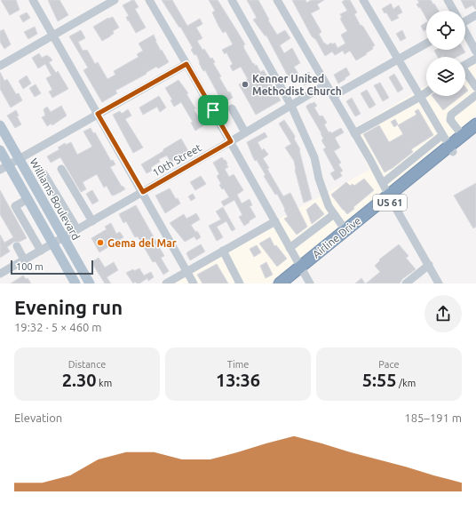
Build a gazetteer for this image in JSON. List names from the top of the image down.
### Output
{
  "streets": {
    "highway": ["US 61", "Airline Drive"],
    "main road": ["Williams Boulevard"],
    "street": ["10th Street"]
  },
  "crossings": [
    ["10th Street", "Williams Boulevard"]
  ],
  "places": ["Kenner United Methodist Church", "Gema del Mar"],
  "scale_bar": "100 m",
  "page": {
    "scale": "100 m",
    "heading": ["Evening run", "19:32 · 5 × 460 m"],
    "stats": [
      ["Distance", "2.30 km"],
      ["Time", "13:36"],
      ["Pace", "5:55 /km"]
    ],
    "chart": ["Elevation", "185–191 m"]
  }
}
